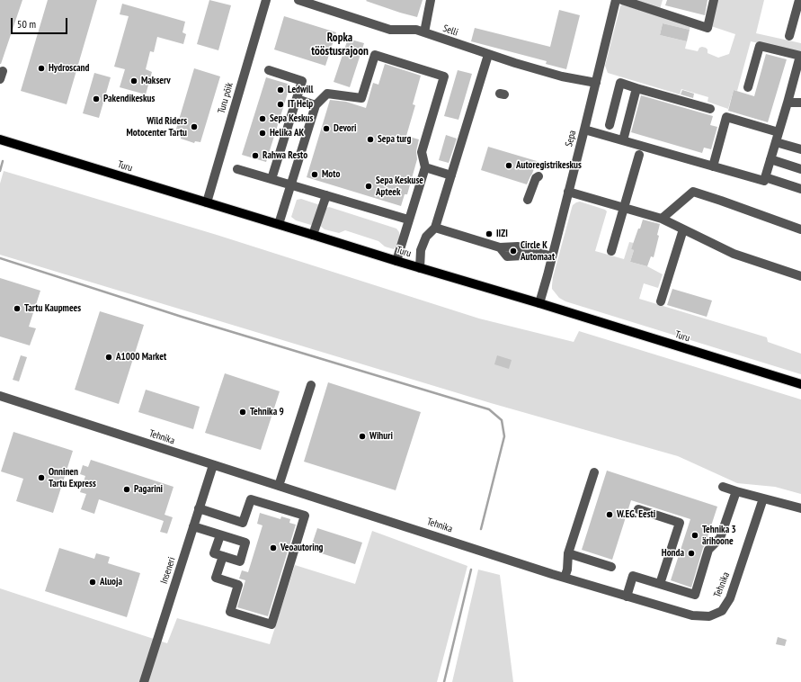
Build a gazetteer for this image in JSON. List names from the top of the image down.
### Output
{
  "streets": {
    "main road": ["Turu"],
    "street": [
      "Selli",
      "Turu põik",
      "Sepa",
      "Tehnika",
      "Inseneri"
    ]
  },
  "crossings": [
    ["Selli", "Sepa"],
    ["Turu põik", "Turu"],
    ["Sepa", "Turu"],
    ["Tehnika", "Inseneri"]
  ],
  "districts": ["Ropka tööstusrajoon"],
  "places": [
    "Hydroscand",
    "Makserv",
    "Ledwill",
    "Pakendikeskus",
    "IT Help",
    "Sepa Keskus",
    "Wild Riders Motocenter Tartu",
    "Devori",
    "Helika AK",
    "Sepa turg",
    "Rahwa Resto",
    "Autoregistrikeskus",
    "Moto",
    "Sepa Keskuse Apteek",
    "IIZI",
    "Circle K Automaat",
    "Tartu Kaupmees",
    "A1000 Market",
    "Tehnika 9",
    "Wihuri",
    "Onninen Tartu Express",
    "Pagarini",
    "W.EG. Eesti",
    "Tehnika 3 ärihoone",
    "Veoautoring",
    "Honda",
    "Aluoja"
  ],
  "scale_bar": "50 m"
}
